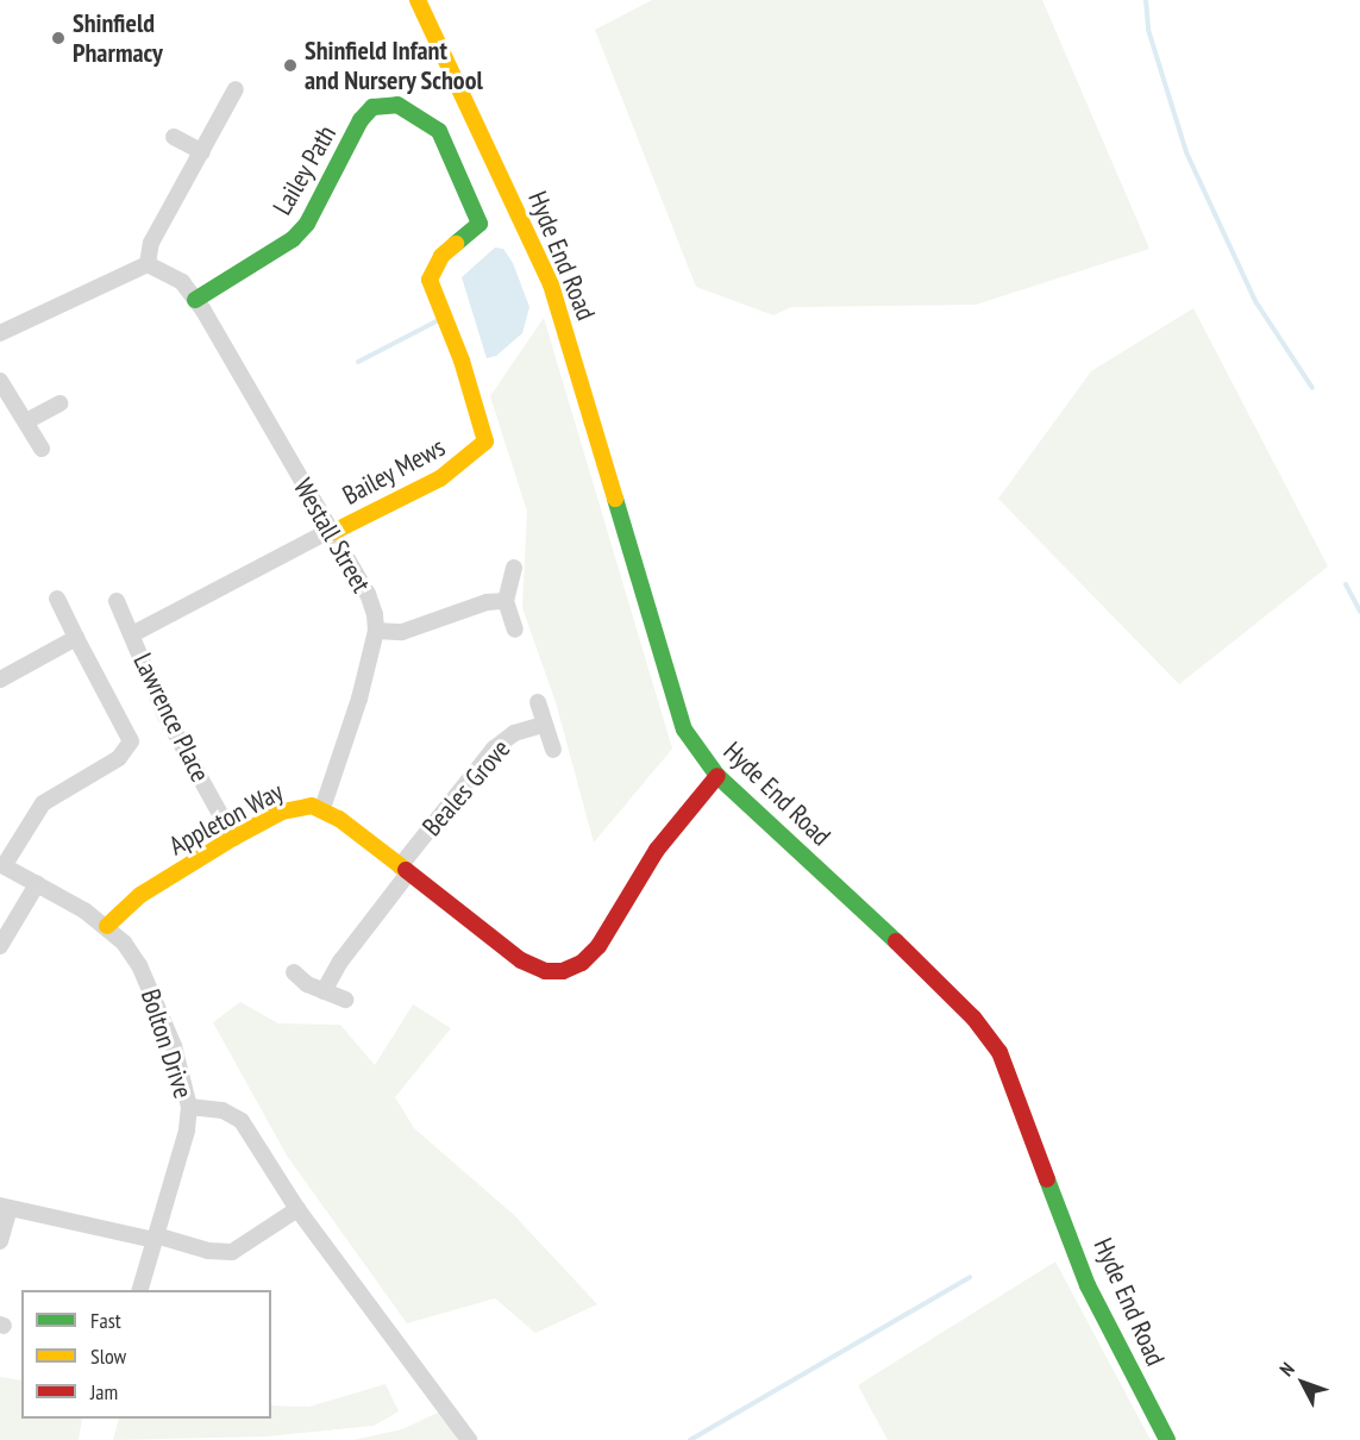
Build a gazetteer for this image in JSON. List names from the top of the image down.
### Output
{
  "streets": {
    "street": [
      "Lailey Path",
      "Hyde End Road",
      "Bailey Mews",
      "Westall Street",
      "Lawrence Place",
      "Beales Grove",
      "Appleton Way",
      "Bolton Drive"
    ]
  },
  "crossings": [
    ["Lailey Path", "Bailey Mews"],
    ["Lailey Path", "Westall Street"],
    ["Hyde End Road", "Appleton Way"],
    ["Bailey Mews", "Westall Street"],
    ["Bailey Mews", "Lawrence Place"],
    ["Westall Street", "Lawrence Place"],
    ["Westall Street", "Appleton Way"],
    ["Lawrence Place", "Appleton Way"],
    ["Beales Grove", "Appleton Way"],
    ["Appleton Way", "Bolton Drive"]
  ],
  "places": ["Shinfield Pharmacy", "Shinfield Infant and Nursery School"],
  "legend": ["Fast", "Slow", "Jam"],
  "north": "top left"
}
